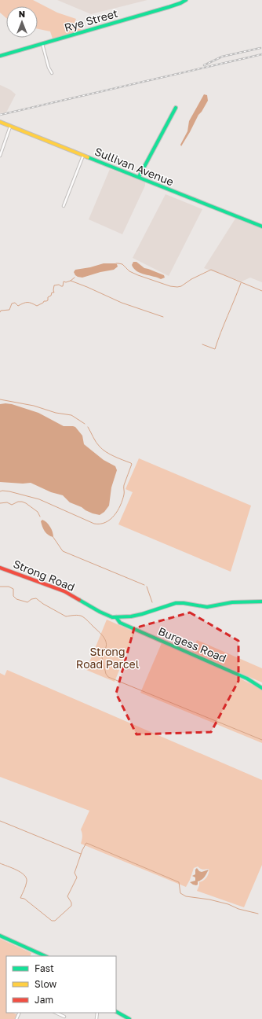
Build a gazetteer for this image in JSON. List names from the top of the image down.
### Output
{
  "streets": {
    "street": [
      "Rye Street",
      "Sullivan Avenue",
      "Strong Road",
      "Burgess Road"
    ]
  },
  "crossings": [
    ["Strong Road", "Burgess Road"]
  ],
  "parks": ["Strong Road Parcel"],
  "legend": ["Fast", "Slow", "Jam"],
  "north": "top"
}
